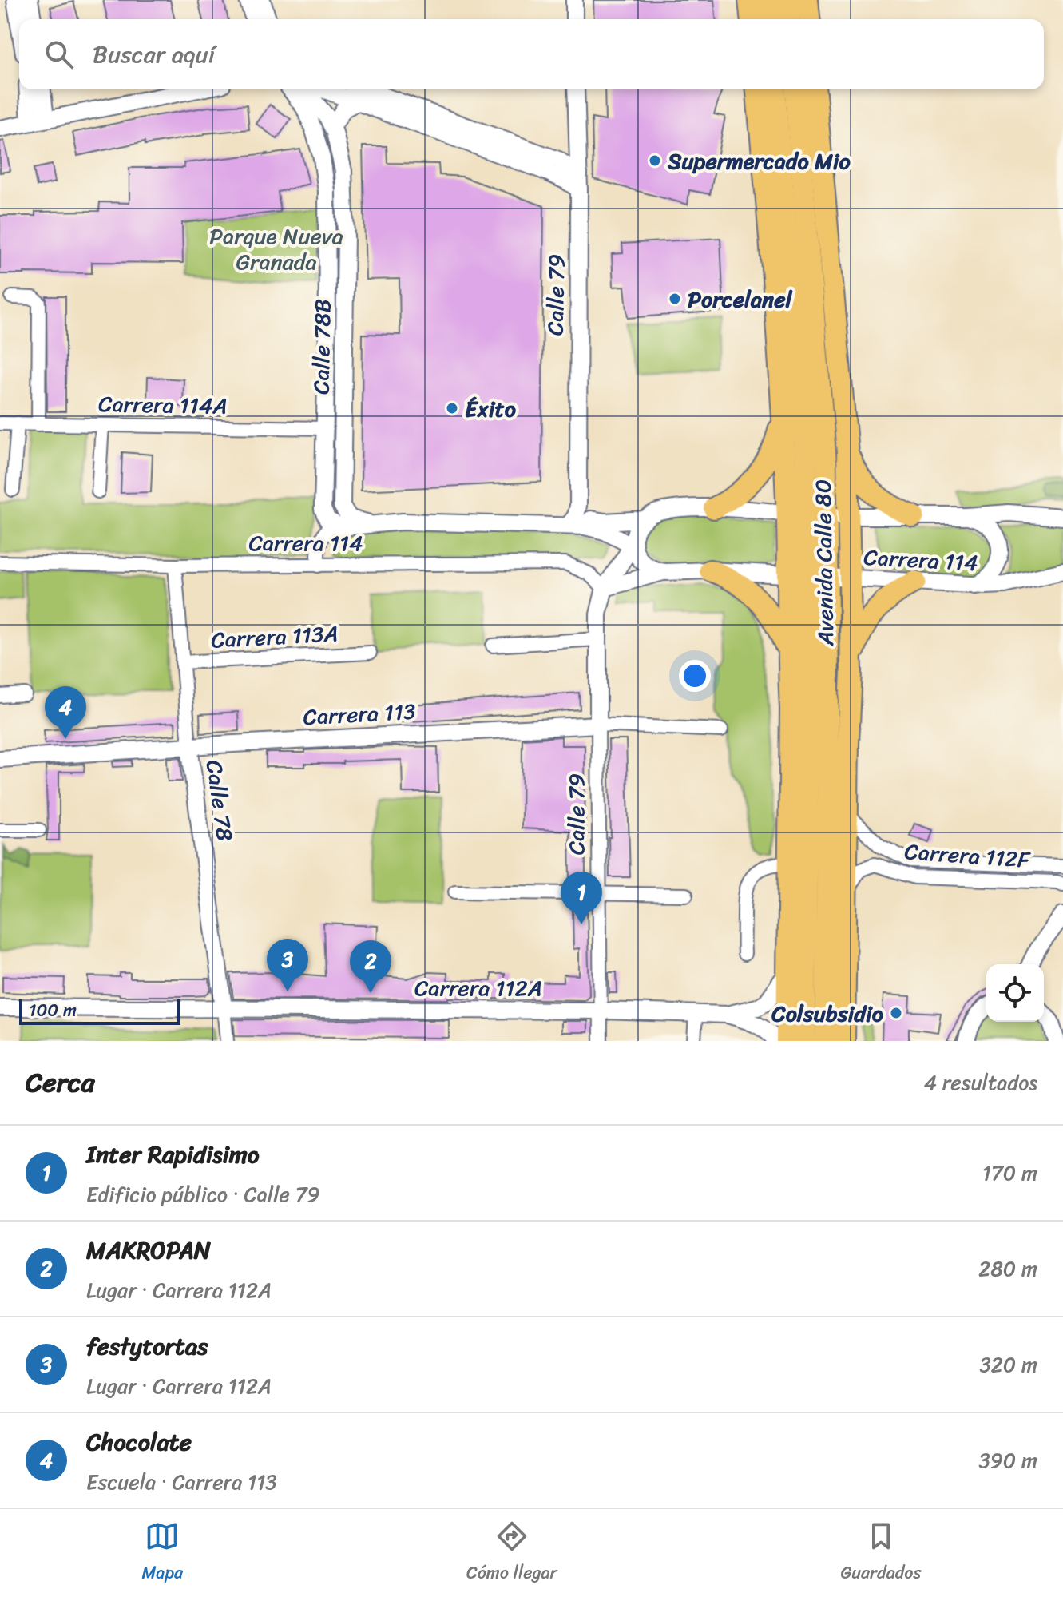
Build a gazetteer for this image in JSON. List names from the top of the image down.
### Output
{
  "streets": {
    "highway": ["Avenida Calle 80"],
    "street": [
      "Calle 79",
      "Calle 78B",
      "Carrera 114A",
      "Carrera 114",
      "Carrera 113A",
      "Carrera 113",
      "Calle 78",
      "Carrera 112F",
      "Carrera 112A"
    ]
  },
  "crossings": [
    ["Calle 79", "Carrera 114"],
    ["Calle 79", "Carrera 113"],
    ["Calle 79", "Carrera 112A"],
    ["Calle 78B", "Carrera 114A"],
    ["Calle 78B", "Carrera 114"],
    ["Carrera 114", "Avenida Calle 80"],
    ["Carrera 114", "Calle 78"],
    ["Avenida Calle 80", "Carrera 112F"],
    ["Avenida Calle 80", "Carrera 112A"],
    ["Carrera 113A", "Calle 78"],
    ["Carrera 113", "Calle 78"],
    ["Calle 78", "Carrera 112A"]
  ],
  "parks": ["Parque Nueva Granada"],
  "places": [
    "Supermercado Mio",
    "Porcelanel",
    "Éxito",
    "Colsubsidio"
  ],
  "scale_bar": "100 m",
  "page": {
    "search": "Buscar aquí",
    "pins": [
      "4",
      "1",
      "3",
      "2"
    ],
    "scale": "100 m",
    "heading": ["Cerca", "4 resultados"],
    "list": [
      {
        "mark": "1",
        "name": "Inter Rapidisimo",
        "note": "Edificio público · Calle 79",
        "value": "170 m"
      },
      {
        "mark": "2",
        "name": "MAKROPAN",
        "note": "Lugar · Carrera 112A",
        "value": "280 m"
      },
      {
        "mark": "3",
        "name": "festytortas",
        "note": "Lugar · Carrera 112A",
        "value": "320 m"
      },
      {
        "mark": "4",
        "name": "Chocolate",
        "note": "Escuela · Carrera 113",
        "value": "390 m"
      }
    ],
    "nav": ["Mapa", "Cómo llegar", "Guardados"]
  }
}
